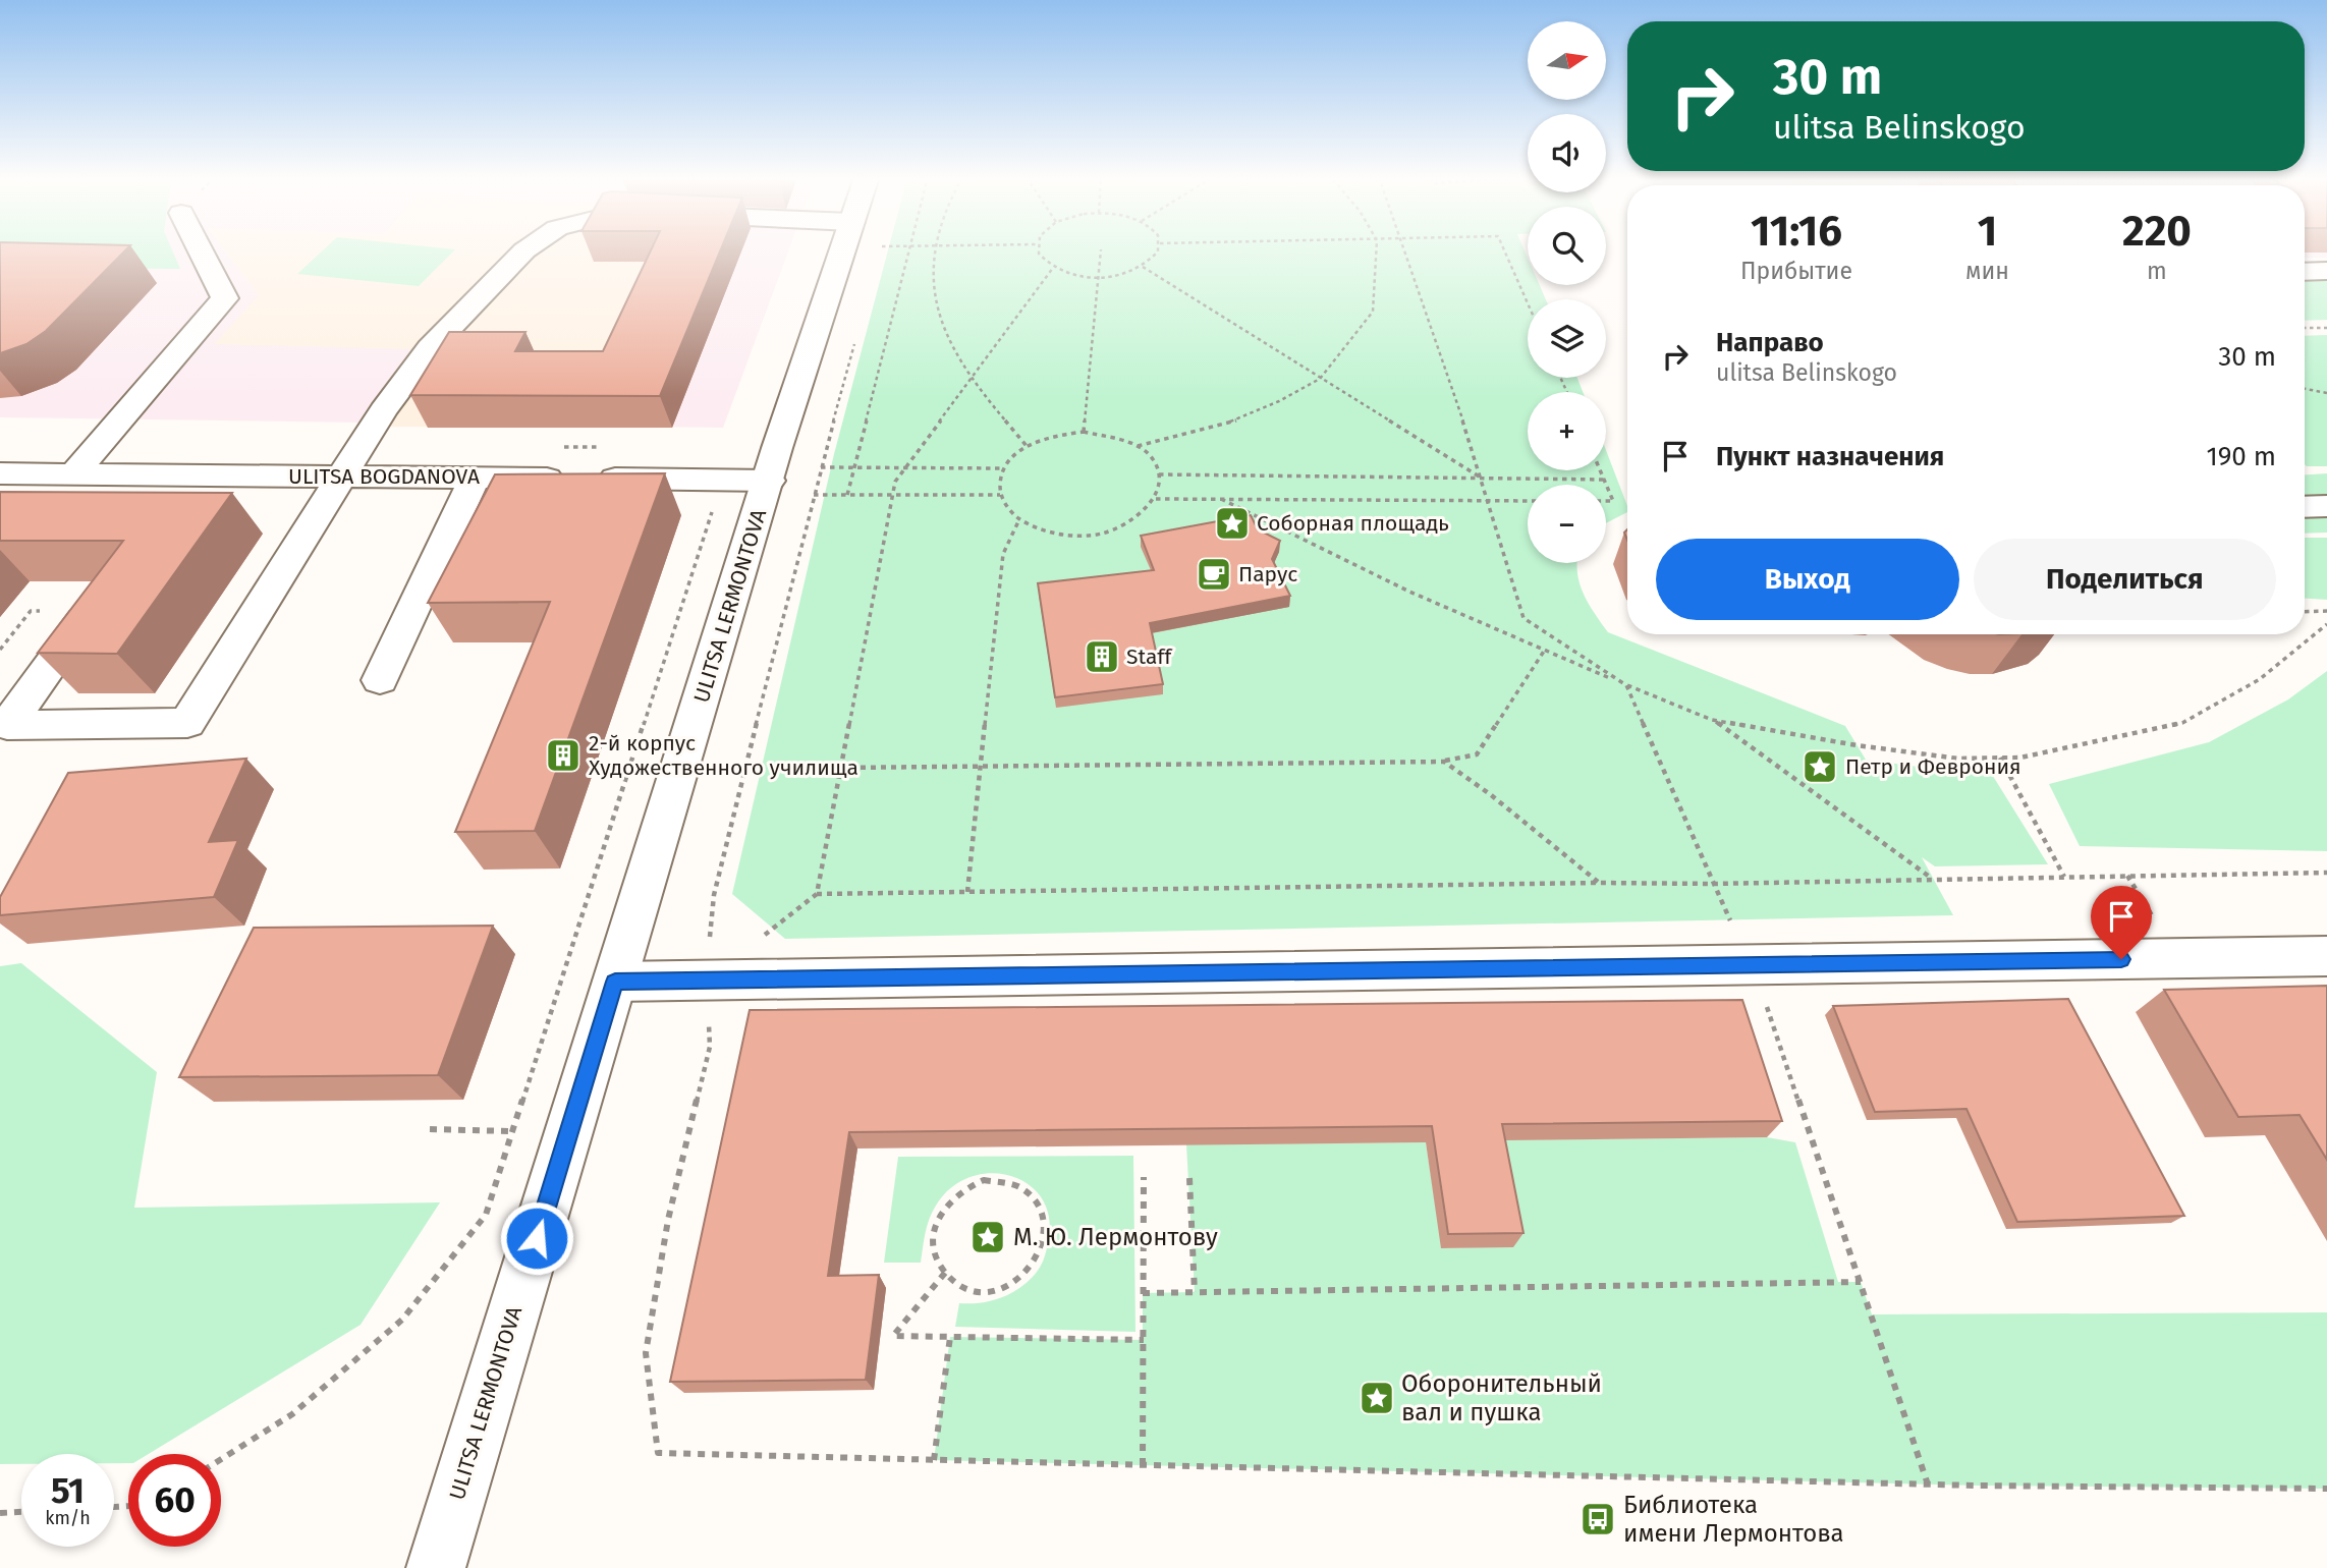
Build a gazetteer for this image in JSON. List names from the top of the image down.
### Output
{
  "streets": {
    "street": ["ULITSA BOGDANOVA", "ULITSA LERMONTOVA"]
  },
  "crossings": [
    ["ULITSA BOGDANOVA", "ULITSA LERMONTOVA"]
  ],
  "places": {
    "place": [
      "Соборная площадь",
      "Петр и Феврония",
      "М. Ю. Лермонтову",
      "Оборонительный вал и пушка"
    ],
    "cafe": ["Парус"],
    "building": ["Staff", "2-й корпус Художественного училища"],
    "bus stop": ["Библиотека имени Лермонтова"]
  },
  "north": "right",
  "page": {
    "map_buttons": ["+", "−"],
    "turn": ["30 m", "ulitsa Belinskogo"],
    "eta": [
      "11:16",
      "Прибытие",
      "1",
      "мин",
      "220",
      "m"
    ],
    "list": [
      {
        "name": "Направо",
        "note": "ulitsa Belinskogo",
        "value": "30 m"
      },
      {
        "name": "Пункт назначения",
        "value": "190 m"
      }
    ],
    "buttons": ["Выход", "Поделиться"],
    "speed": "51 km/h",
    "limit": "60"
  }
}
